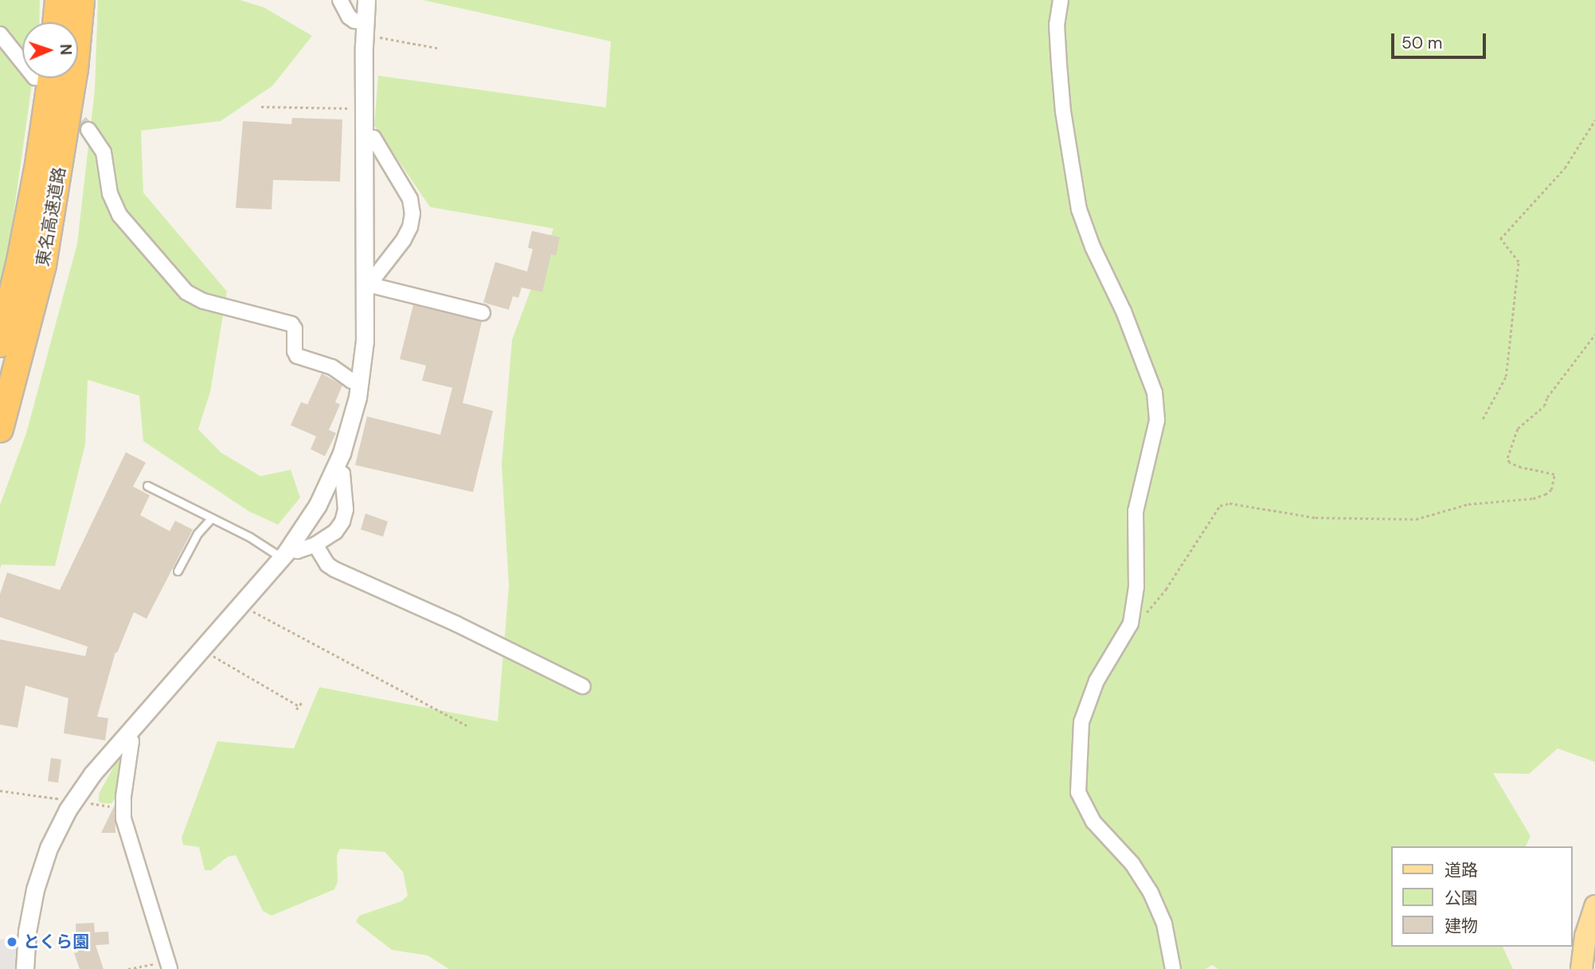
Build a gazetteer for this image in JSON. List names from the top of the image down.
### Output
{
  "streets": {
    "highway": ["東名高速道路"]
  },
  "places": ["とくら園"],
  "legend": ["道路", "公園", "建物"],
  "scale_bar": "50 m",
  "north": "right"
}
